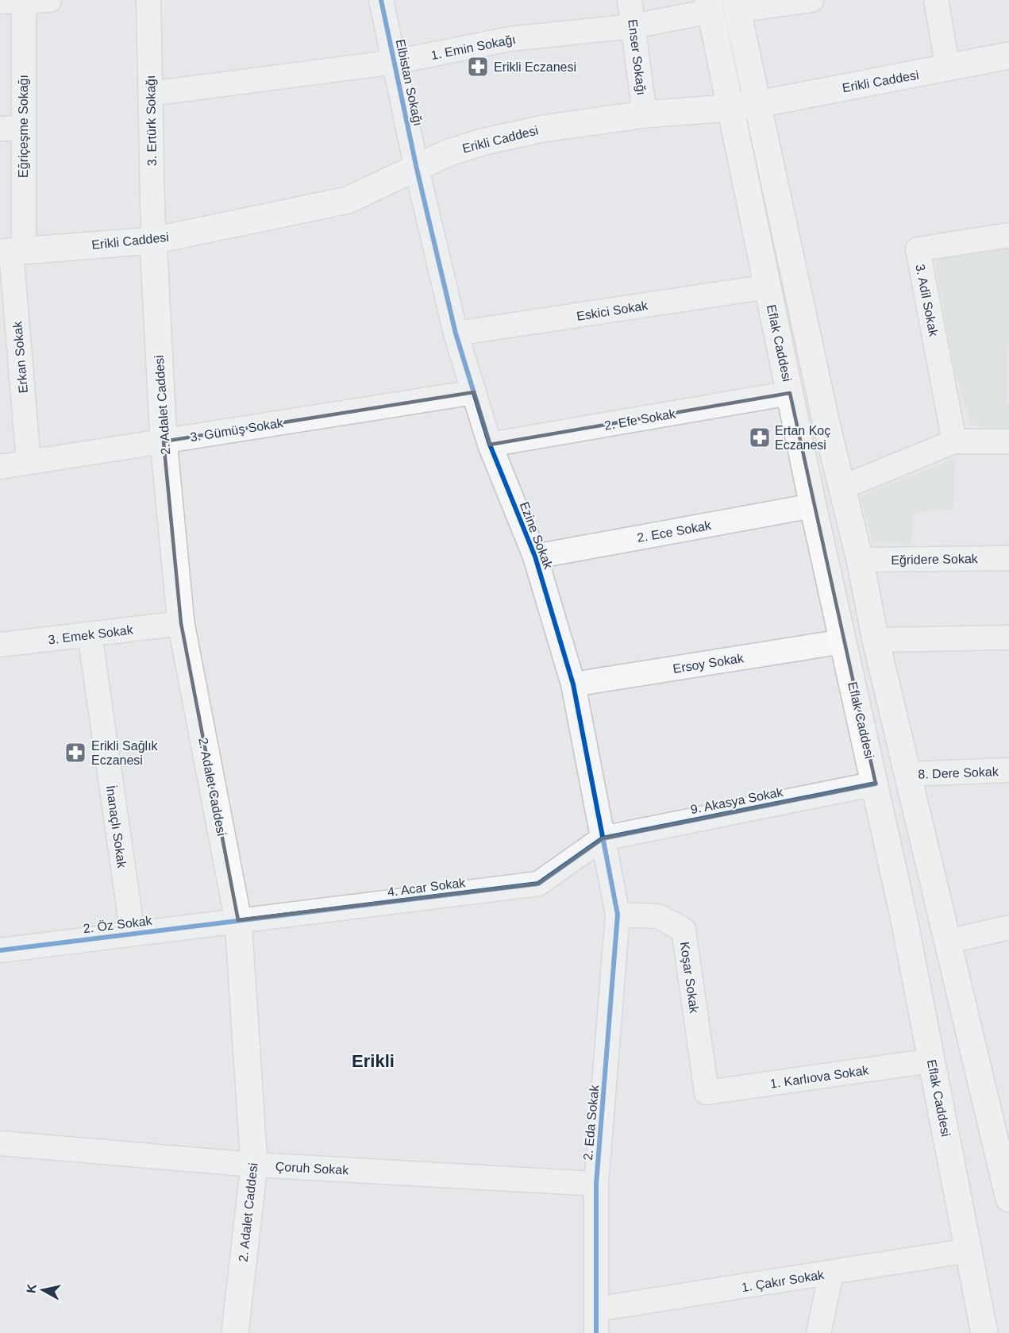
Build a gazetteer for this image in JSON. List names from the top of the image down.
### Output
{
  "streets": {
    "main road": ["Erikli Caddesi", "Eflak Caddesi", "2. Adalet Caddesi"],
    "street": [
      "1. Emin Sokağı",
      "Enser Sokağı",
      "Elbistan Sokağı",
      "3. Ertürk Sokağı",
      "Eğriçeşme Sokağı",
      "3. Adil Sokak",
      "Eskici Sokak",
      "Erkan Sokak",
      "2. Efe Sokak",
      "3. Gümüş Sokak",
      "2. Ece Sokak",
      "Ezine Sokak",
      "Eğridere Sokak",
      "3. Emek Sokak",
      "Ersoy Sokak",
      "8. Dere Sokak",
      "9. Akasya Sokak",
      "İnanaçlı Sokak",
      "4. Acar Sokak",
      "2. Öz Sokak",
      "Koşar Sokak",
      "1. Karlıova Sokak",
      "2. Eda Sokak",
      "Çoruh Sokak",
      "1. Çakır Sokak"
    ]
  },
  "crossings": [
    ["1. Emin Sokağı", "Enser Sokağı"],
    ["1. Emin Sokağı", "Elbistan Sokağı"],
    ["1. Emin Sokağı", "3. Ertürk Sokağı"],
    ["1. Emin Sokağı", "Eflak Caddesi"],
    ["Enser Sokağı", "Erikli Caddesi"],
    ["Erikli Caddesi", "Elbistan Sokağı"],
    ["Erikli Caddesi", "3. Ertürk Sokağı"],
    ["Erikli Caddesi", "Eğriçeşme Sokağı"],
    ["Erikli Caddesi", "Eflak Caddesi"],
    ["Erikli Caddesi", "Erkan Sokak"],
    ["Erikli Caddesi", "2. Adalet Caddesi"],
    ["Erikli Caddesi", "Ezine Sokak"],
    ["Elbistan Sokağı", "Ezine Sokak"],
    ["3. Ertürk Sokağı", "2. Adalet Caddesi"],
    ["Eğriçeşme Sokağı", "Erkan Sokak"],
    ["Eskici Sokak", "Eflak Caddesi"],
    ["Eskici Sokak", "Ezine Sokak"],
    ["Eflak Caddesi", "2. Efe Sokak"],
    ["Eflak Caddesi", "2. Ece Sokak"],
    ["Eflak Caddesi", "Ersoy Sokak"],
    ["Eflak Caddesi", "9. Akasya Sokak"],
    ["Eflak Caddesi", "1. Karlıova Sokak"],
    ["Eflak Caddesi", "1. Çakır Sokak"],
    ["Erkan Sokak", "3. Gümüş Sokak"],
    ["2. Adalet Caddesi", "3. Gümüş Sokak"],
    ["2. Adalet Caddesi", "3. Emek Sokak"],
    ["2. Adalet Caddesi", "4. Acar Sokak"],
    ["2. Adalet Caddesi", "2. Öz Sokak"],
    ["2. Adalet Caddesi", "Çoruh Sokak"],
    ["2. Efe Sokak", "Ezine Sokak"],
    ["3. Gümüş Sokak", "Ezine Sokak"],
    ["2. Ece Sokak", "Ezine Sokak"],
    ["Ezine Sokak", "Ersoy Sokak"],
    ["Ezine Sokak", "9. Akasya Sokak"],
    ["Ezine Sokak", "4. Acar Sokak"],
    ["Ezine Sokak", "Koşar Sokak"],
    ["Ezine Sokak", "2. Eda Sokak"],
    ["3. Emek Sokak", "İnanaçlı Sokak"],
    ["9. Akasya Sokak", "4. Acar Sokak"],
    ["İnanaçlı Sokak", "2. Öz Sokak"],
    ["4. Acar Sokak", "2. Öz Sokak"],
    ["Koşar Sokak", "1. Karlıova Sokak"],
    ["Koşar Sokak", "2. Eda Sokak"],
    ["2. Eda Sokak", "Çoruh Sokak"],
    ["2. Eda Sokak", "1. Çakır Sokak"]
  ],
  "districts": ["Erikli"],
  "places": {
    "pharmacy": ["Erikli Eczanesi", "Ertan Koç Eczanesi", "Erikli Sağlık Eczanesi"]
  },
  "north": "left"
}
